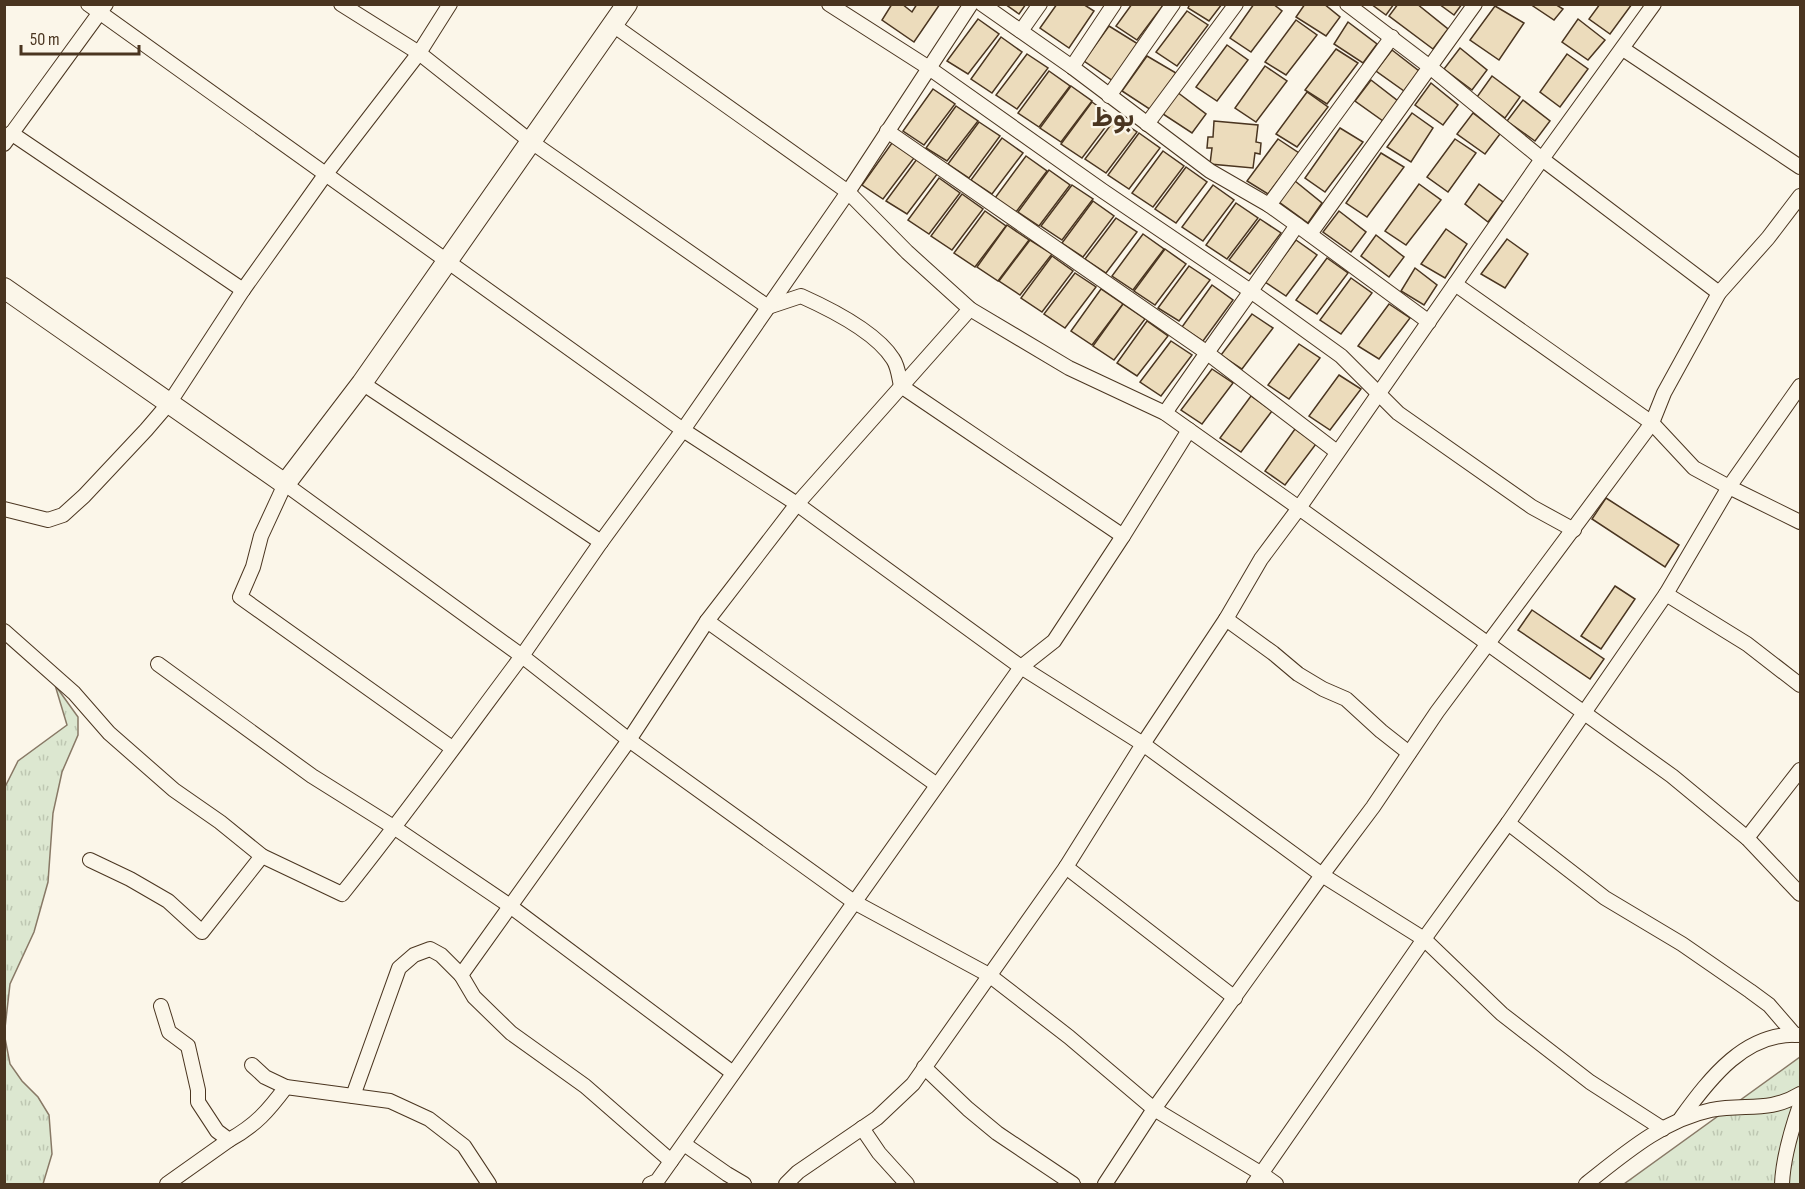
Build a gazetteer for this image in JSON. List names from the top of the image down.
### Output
{
  "districts": ["بوط"],
  "scale_bar": "50 m"
}
